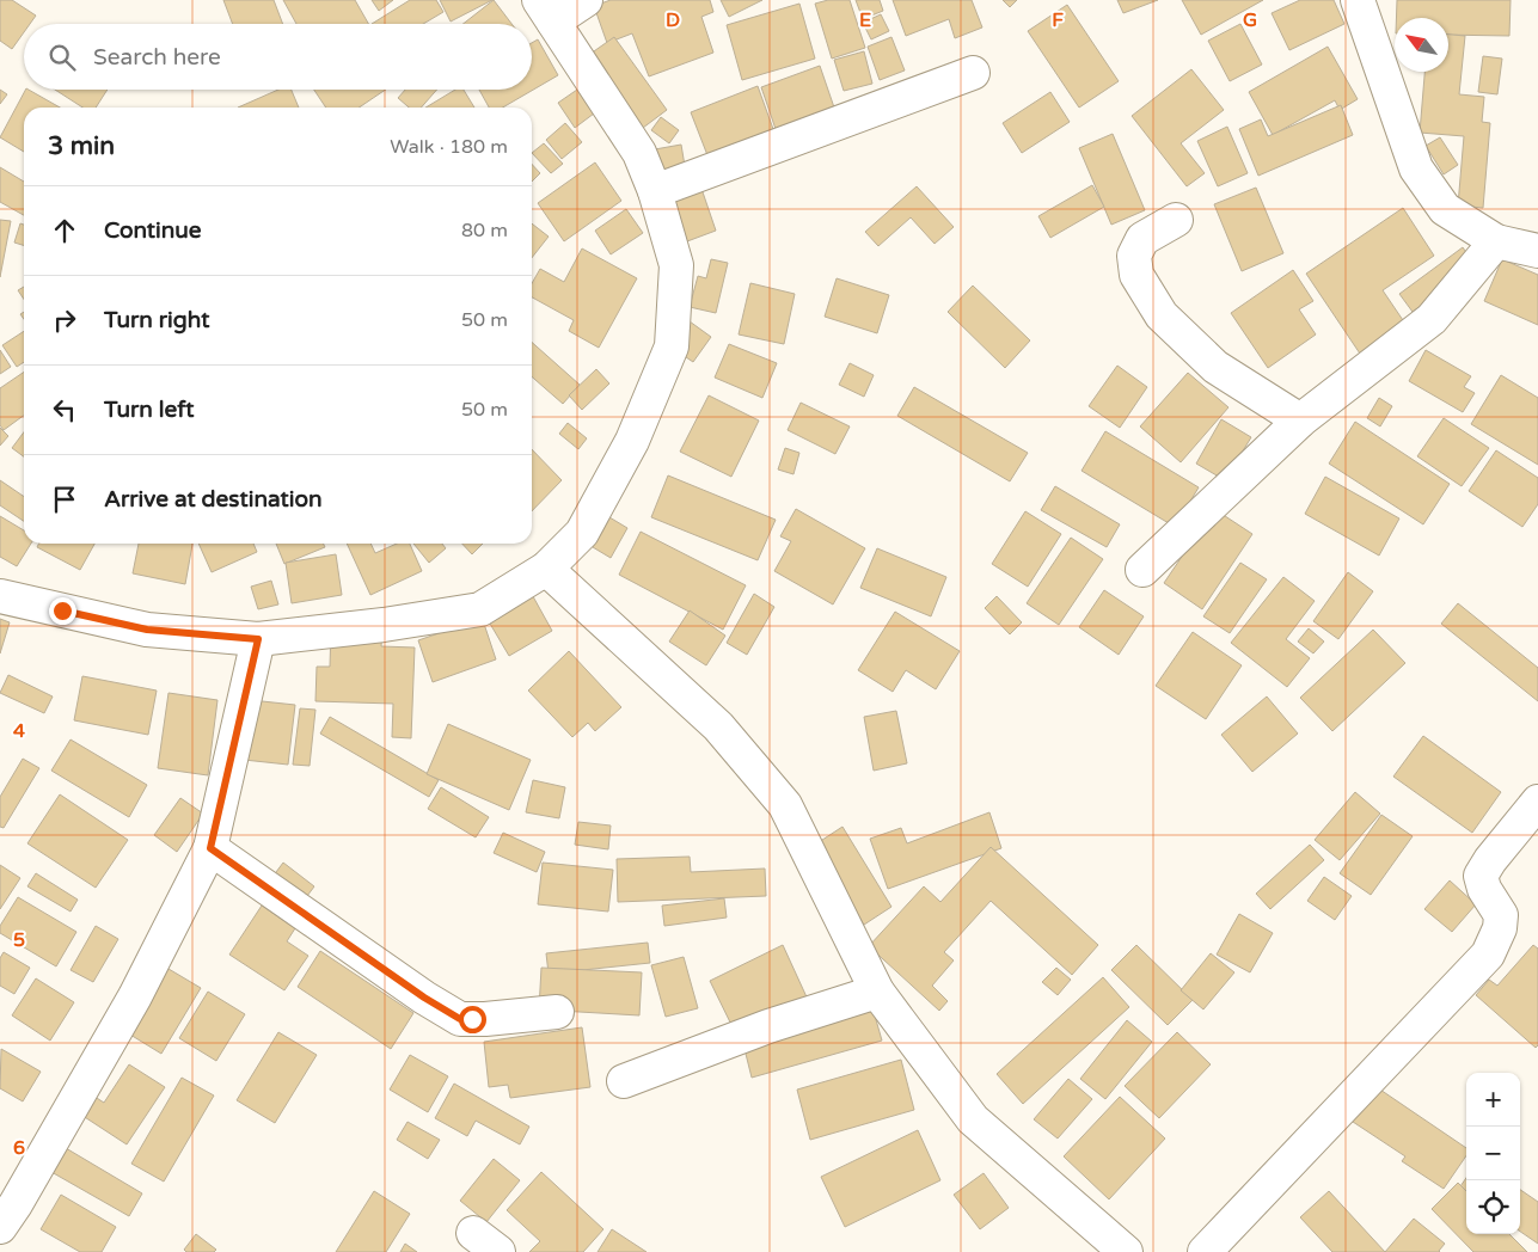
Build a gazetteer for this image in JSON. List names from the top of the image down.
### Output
{
  "north": "top left",
  "page": {
    "search": "Search here",
    "heading": ["3 min", "Walk · 180 m"],
    "list": [
      ["Continue", "80 m"],
      ["Turn right", "50 m"],
      ["Turn left", "50 m"],
      "Arrive at destination"
    ],
    "map_buttons": ["+", "−"]
  },
  "grid": {
    "columns": [
      "D",
      "E",
      "F",
      "G"
    ],
    "rows": ["4", "5", "6"]
  }
}
